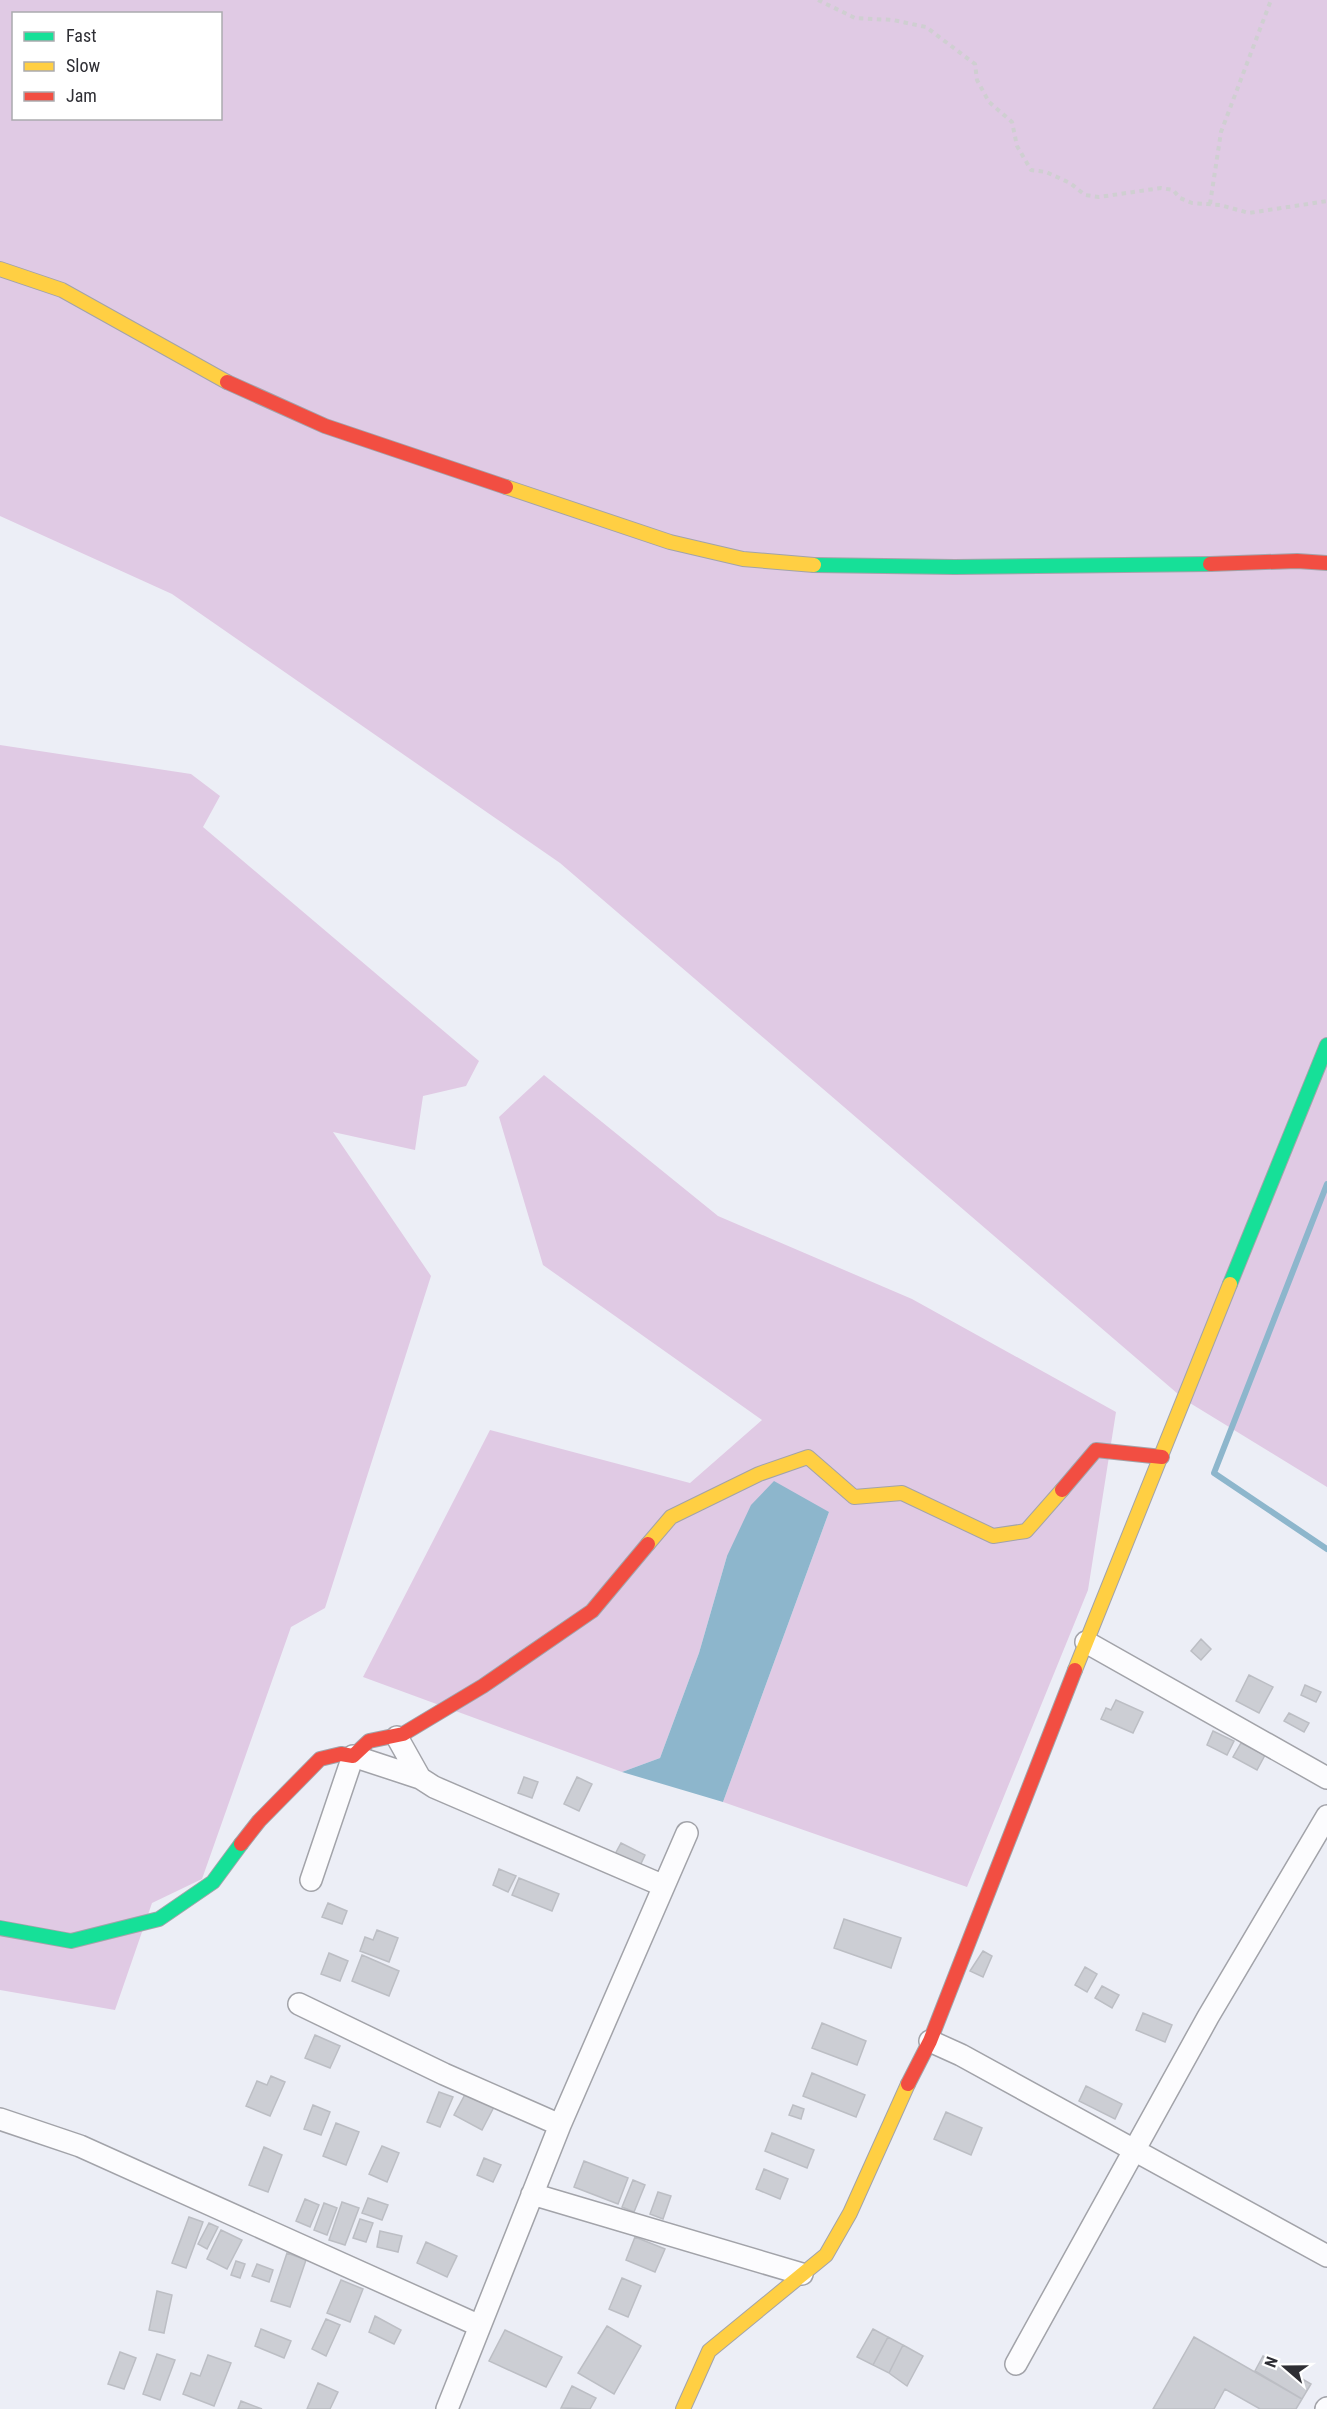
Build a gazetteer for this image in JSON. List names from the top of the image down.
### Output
{
  "legend": ["Fast", "Slow", "Jam"],
  "north": "left"
}
